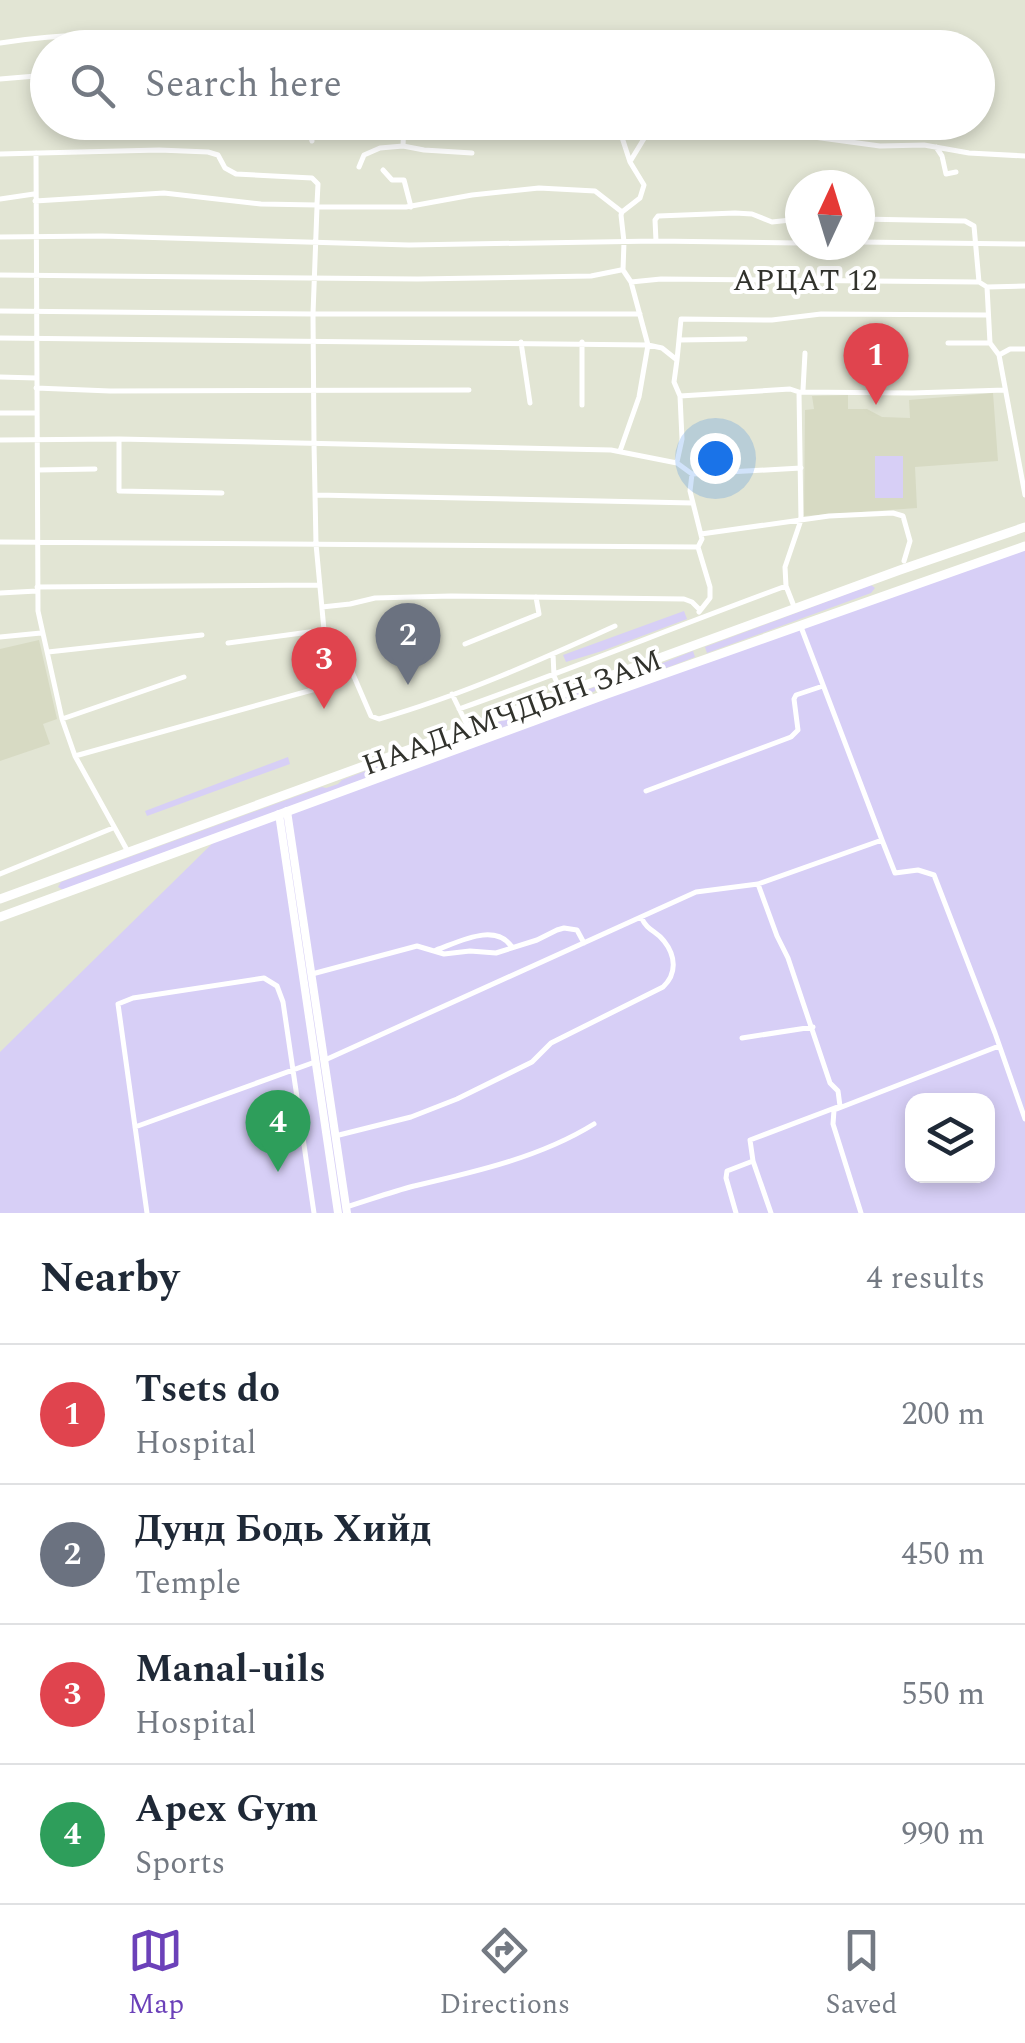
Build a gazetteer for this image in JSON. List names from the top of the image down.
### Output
{
  "streets": {
    "highway": ["НААДАМЧДЫН ЗАМ"],
    "street": ["АРЦАТ 12"]
  },
  "north": "top",
  "page": {
    "search": "Search here",
    "pins": [
      "1",
      "2",
      "3",
      "4"
    ],
    "heading": ["Nearby", "4 results"],
    "list": [
      {
        "mark": "1",
        "name": "Tsets do",
        "note": "Hospital",
        "value": "200 m"
      },
      {
        "mark": "2",
        "name": "Дунд Бодь Хийд",
        "note": "Temple",
        "value": "450 m"
      },
      {
        "mark": "3",
        "name": "Manal-uils",
        "note": "Hospital",
        "value": "550 m"
      },
      {
        "mark": "4",
        "name": "Apex Gym",
        "note": "Sports",
        "value": "990 m"
      }
    ],
    "nav": ["Map", "Directions", "Saved"]
  }
}
